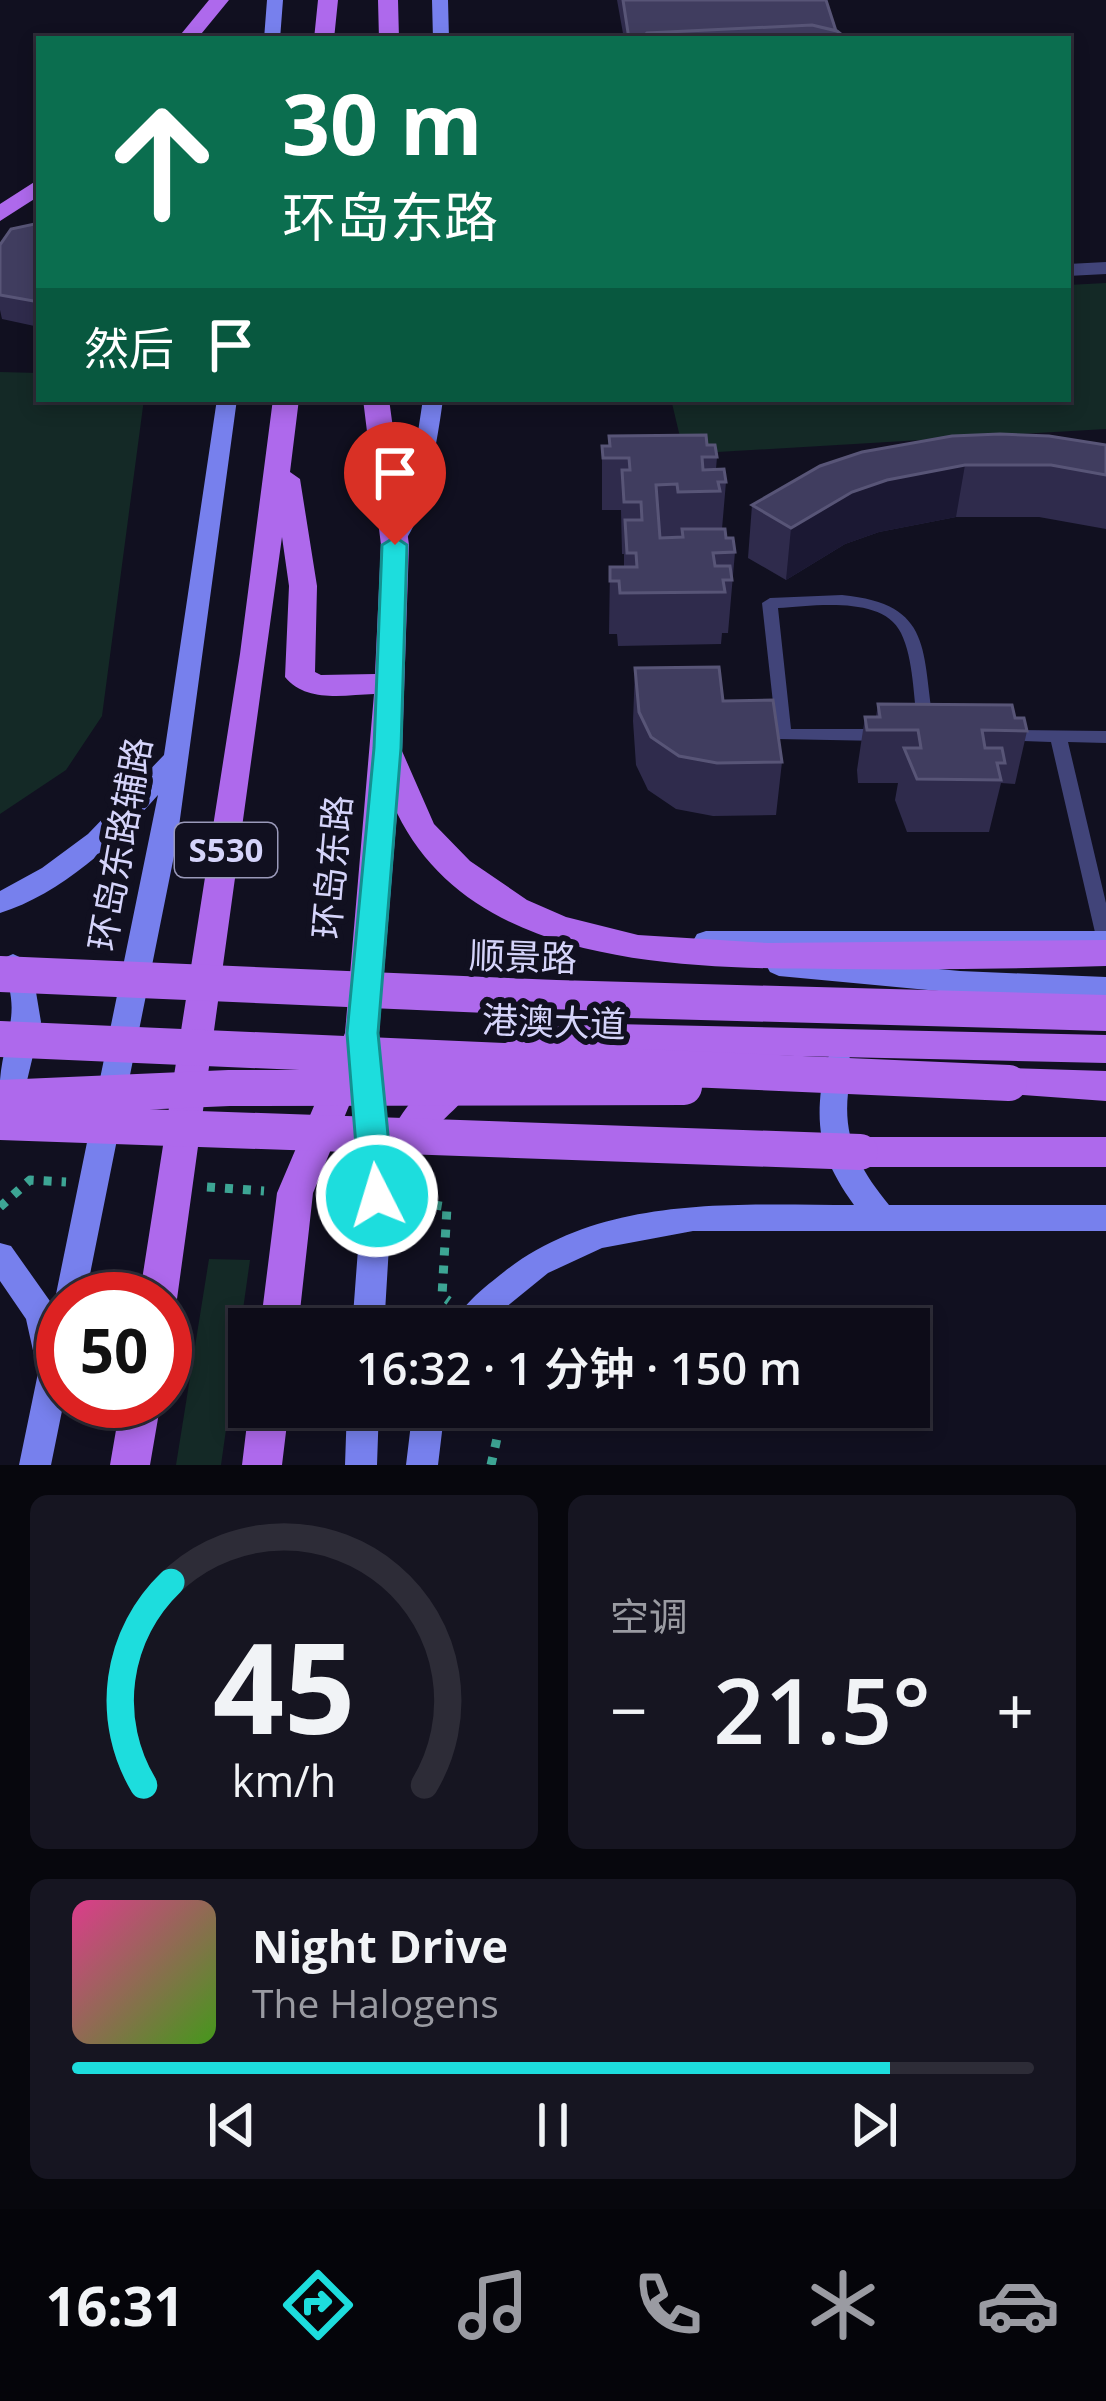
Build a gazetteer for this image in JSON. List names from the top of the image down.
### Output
{
  "streets": {
    "main road": [
      "环岛东路辅路",
      "S530",
      "环岛东路",
      "顺景路",
      "港澳大道"
    ]
  },
  "page": {
    "turn": ["30 m", "环岛东路"],
    "then": "然后",
    "limit": "50",
    "trip": "16:32 · 1 分钟 · 150 m",
    "tile": "空调",
    "heat": ["−", "21.5°", "+"],
    "song": ["Night Drive", "The Halogens"],
    "tabs": "16:31",
    "gauge": ["45", "km/h"]
  }
}
